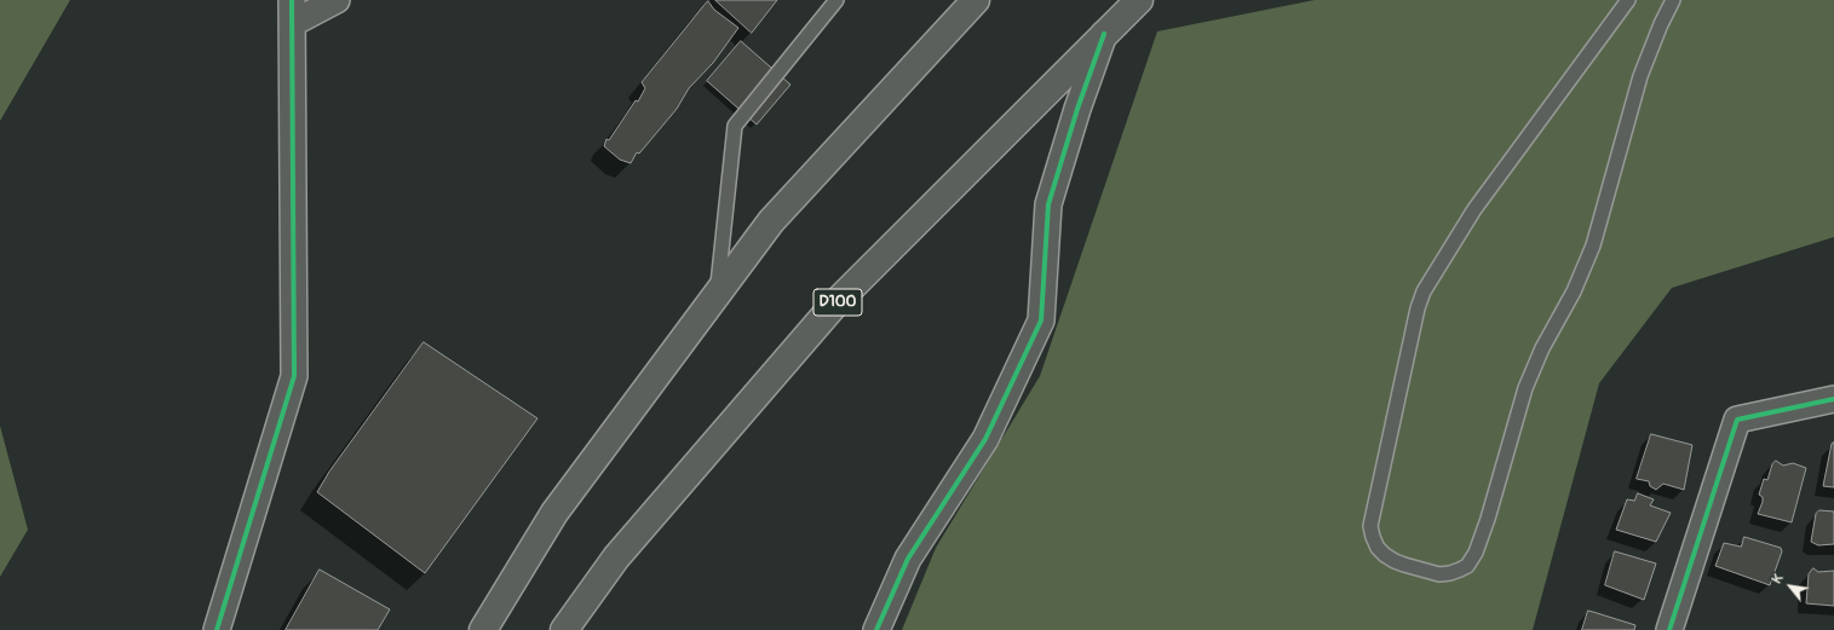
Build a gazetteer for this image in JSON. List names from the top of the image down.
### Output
{
  "streets": {
    "highway": ["D100"]
  },
  "north": "top left"
}
